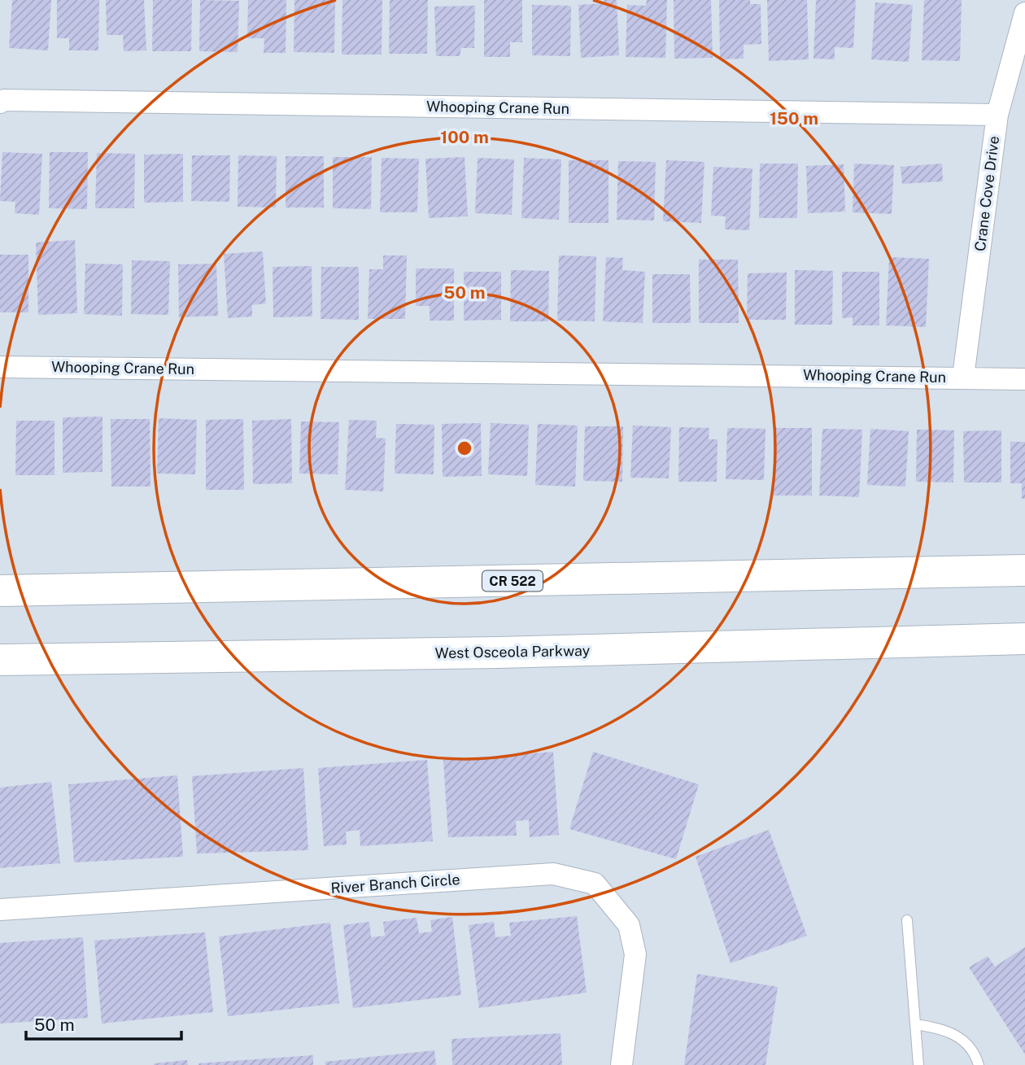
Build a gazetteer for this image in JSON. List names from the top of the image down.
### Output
{
  "streets": {
    "main road": ["CR 522", "West Osceola Parkway"],
    "street": ["Whooping Crane Run", "Crane Cove Drive", "River Branch Circle"]
  },
  "crossings": [
    ["Whooping Crane Run", "Crane Cove Drive"]
  ],
  "scale_bar": "50 m",
  "rings": ["150 m", "100 m", "50 m"]
}
